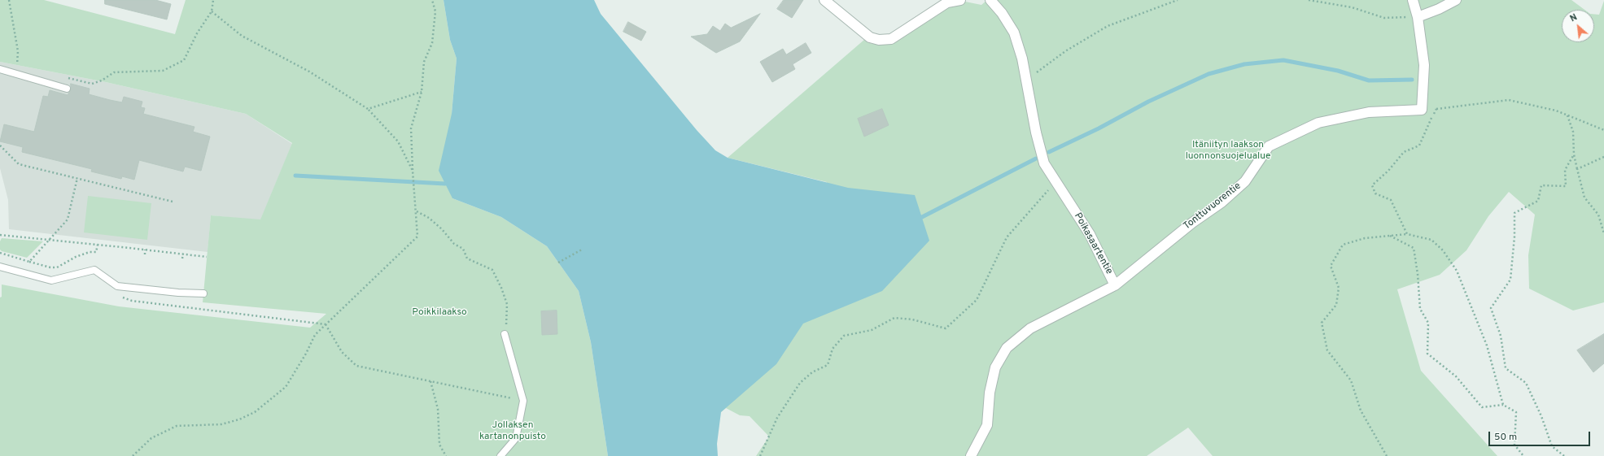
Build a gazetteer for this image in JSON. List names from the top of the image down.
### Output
{
  "streets": {
    "street": ["Tonttuvuorentie", "Poikasaartentie"]
  },
  "crossings": [
    ["Tonttuvuorentie", "Poikasaartentie"]
  ],
  "parks": ["Itäniityn laakson luonnonsuojelualue", "Poikkilaakso", "Jollaksen kartanonpuisto"],
  "scale_bar": "50 m",
  "north": "top left"
}
